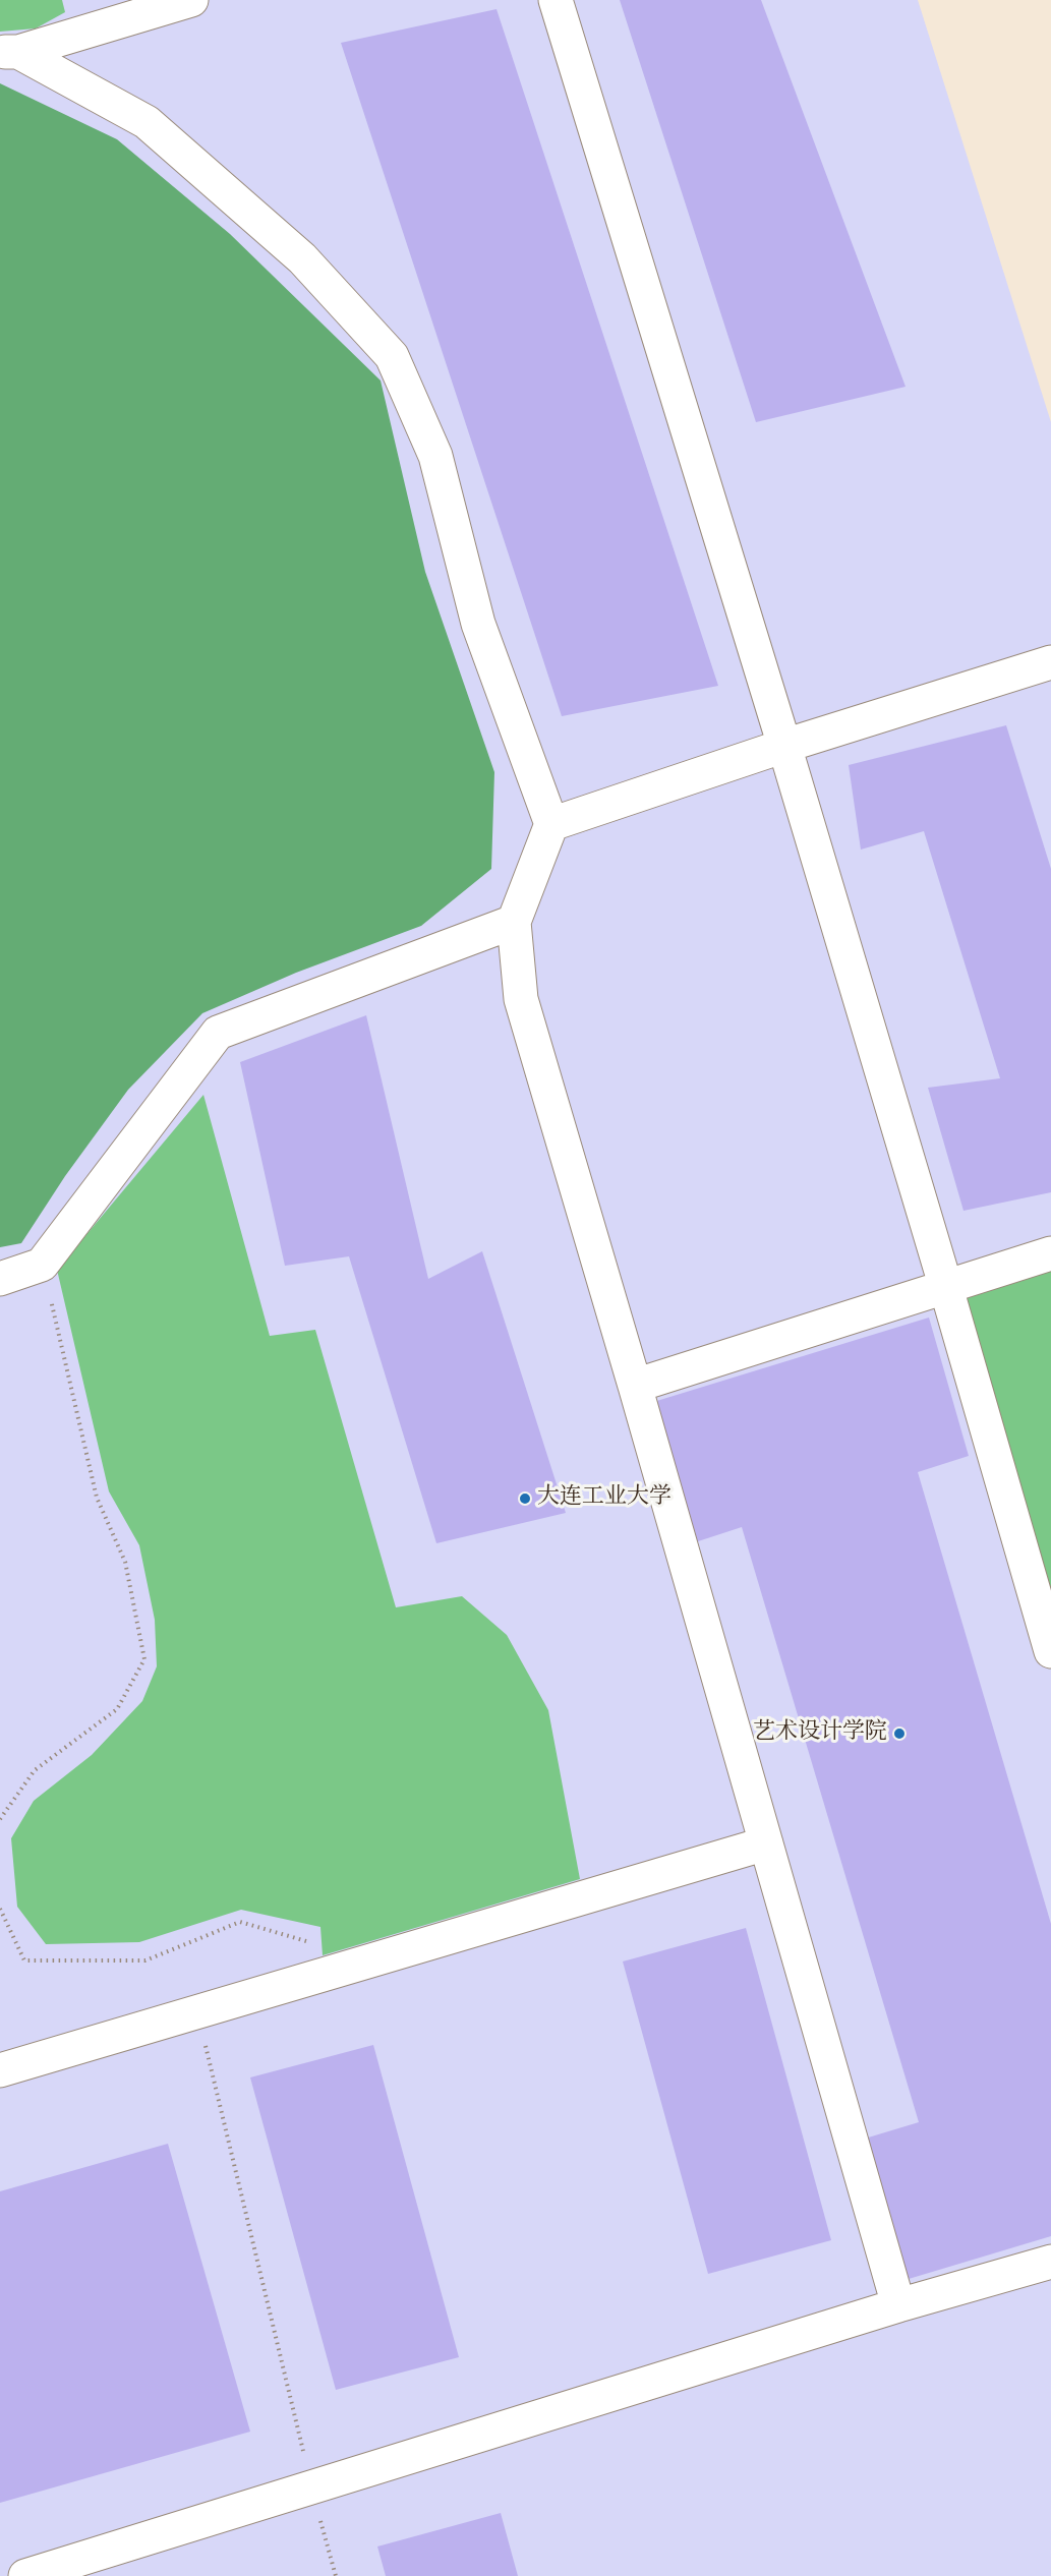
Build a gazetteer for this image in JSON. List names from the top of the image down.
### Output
{
  "places": ["大连工业大学", "艺术设计学院"]
}
